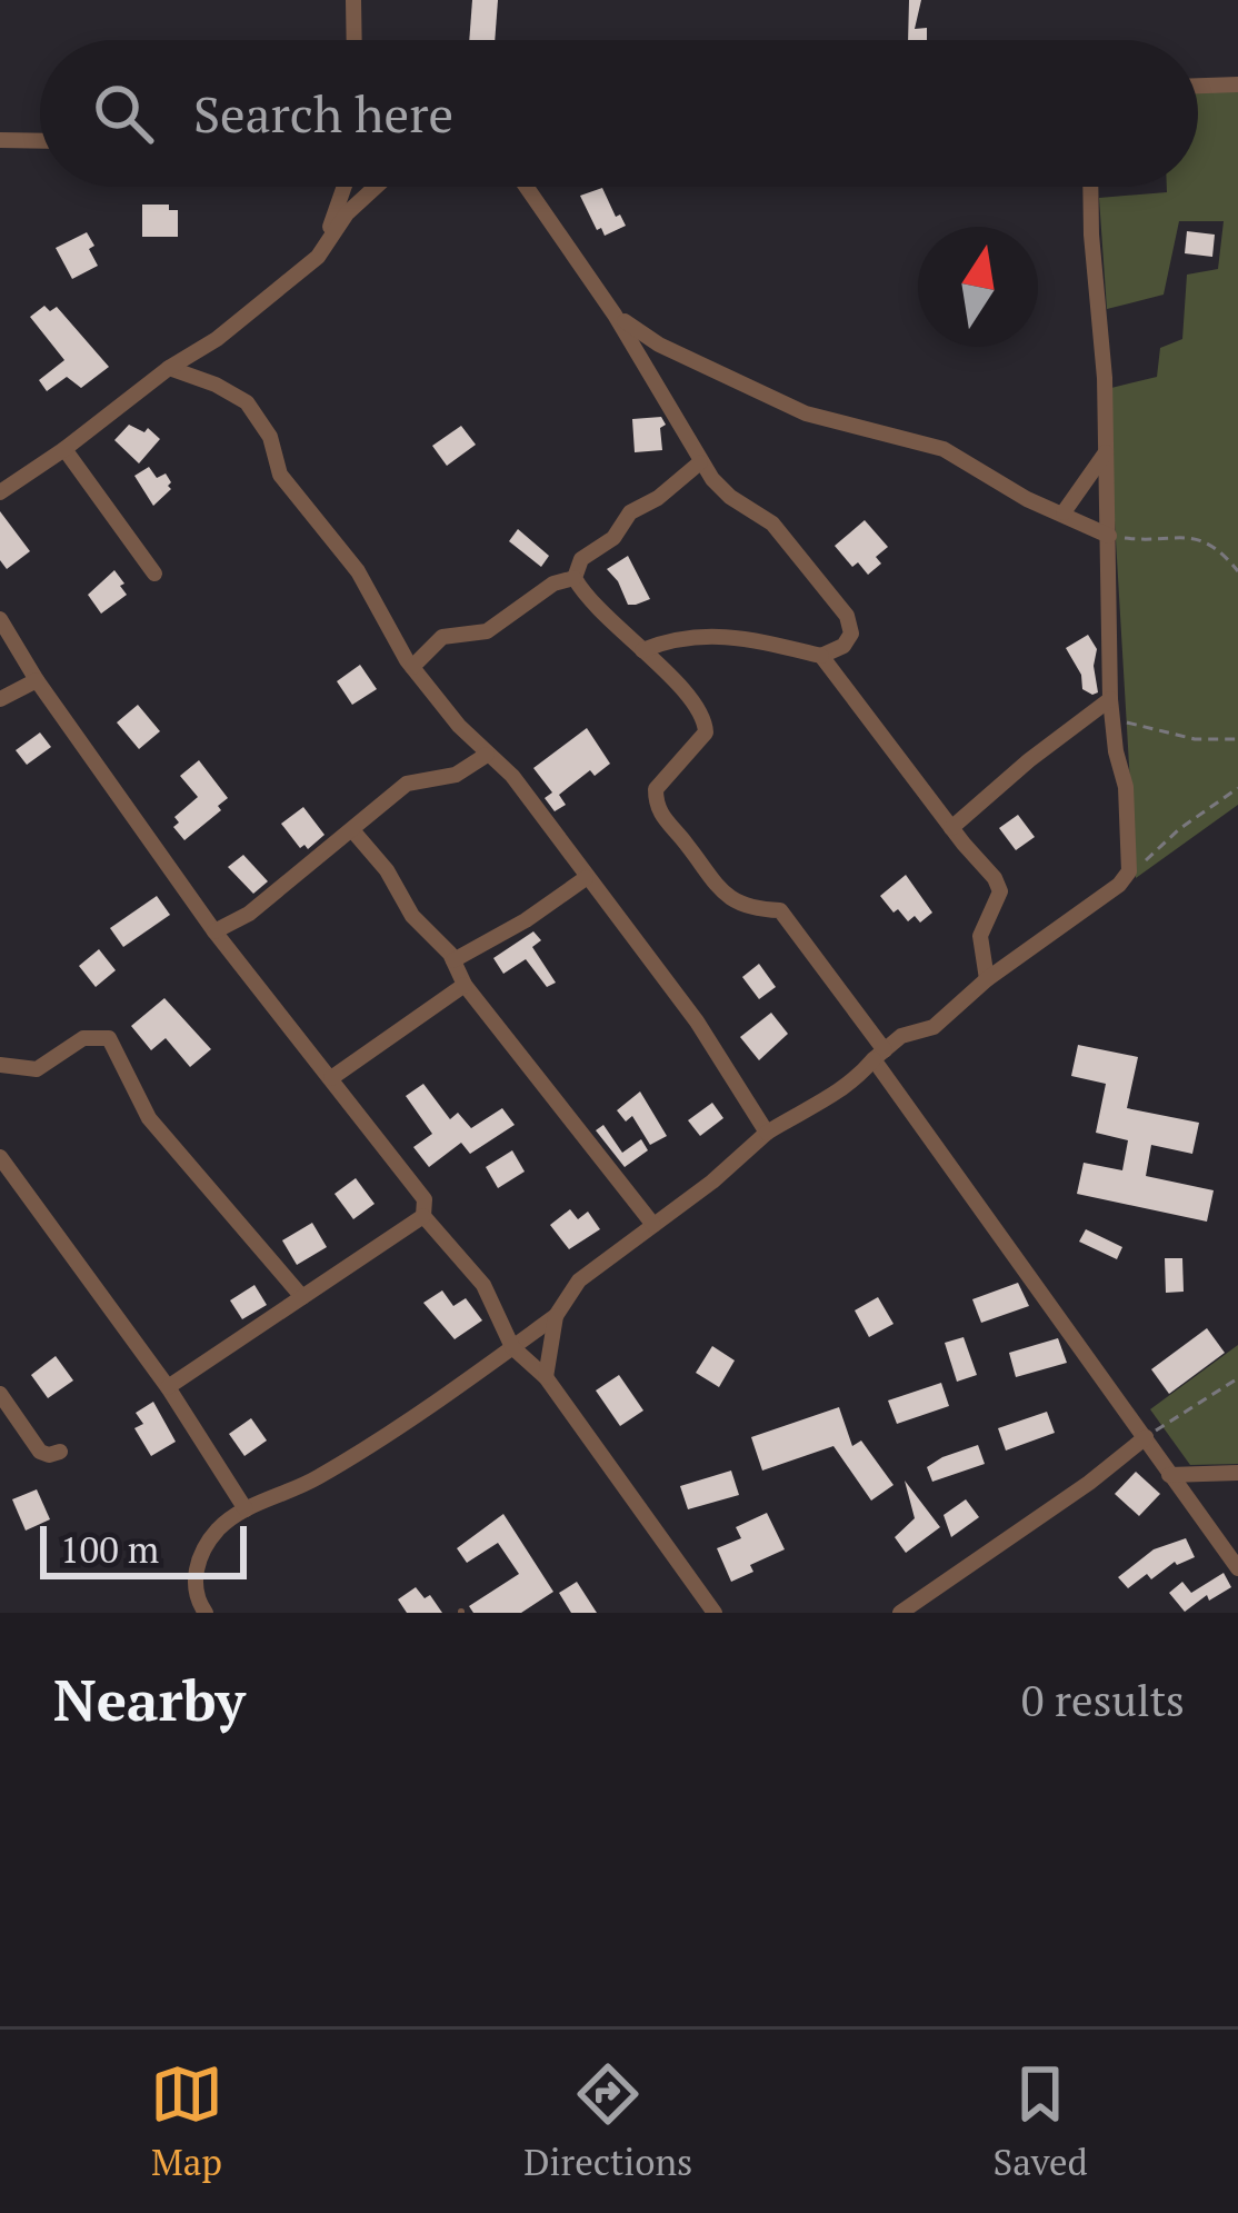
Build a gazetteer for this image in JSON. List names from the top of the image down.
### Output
{
  "scale_bar": "100 m",
  "north": "top",
  "page": {
    "search": "Search here",
    "scale": "100 m",
    "heading": ["Nearby", "0 results"],
    "nav": ["Map", "Directions", "Saved"]
  }
}
